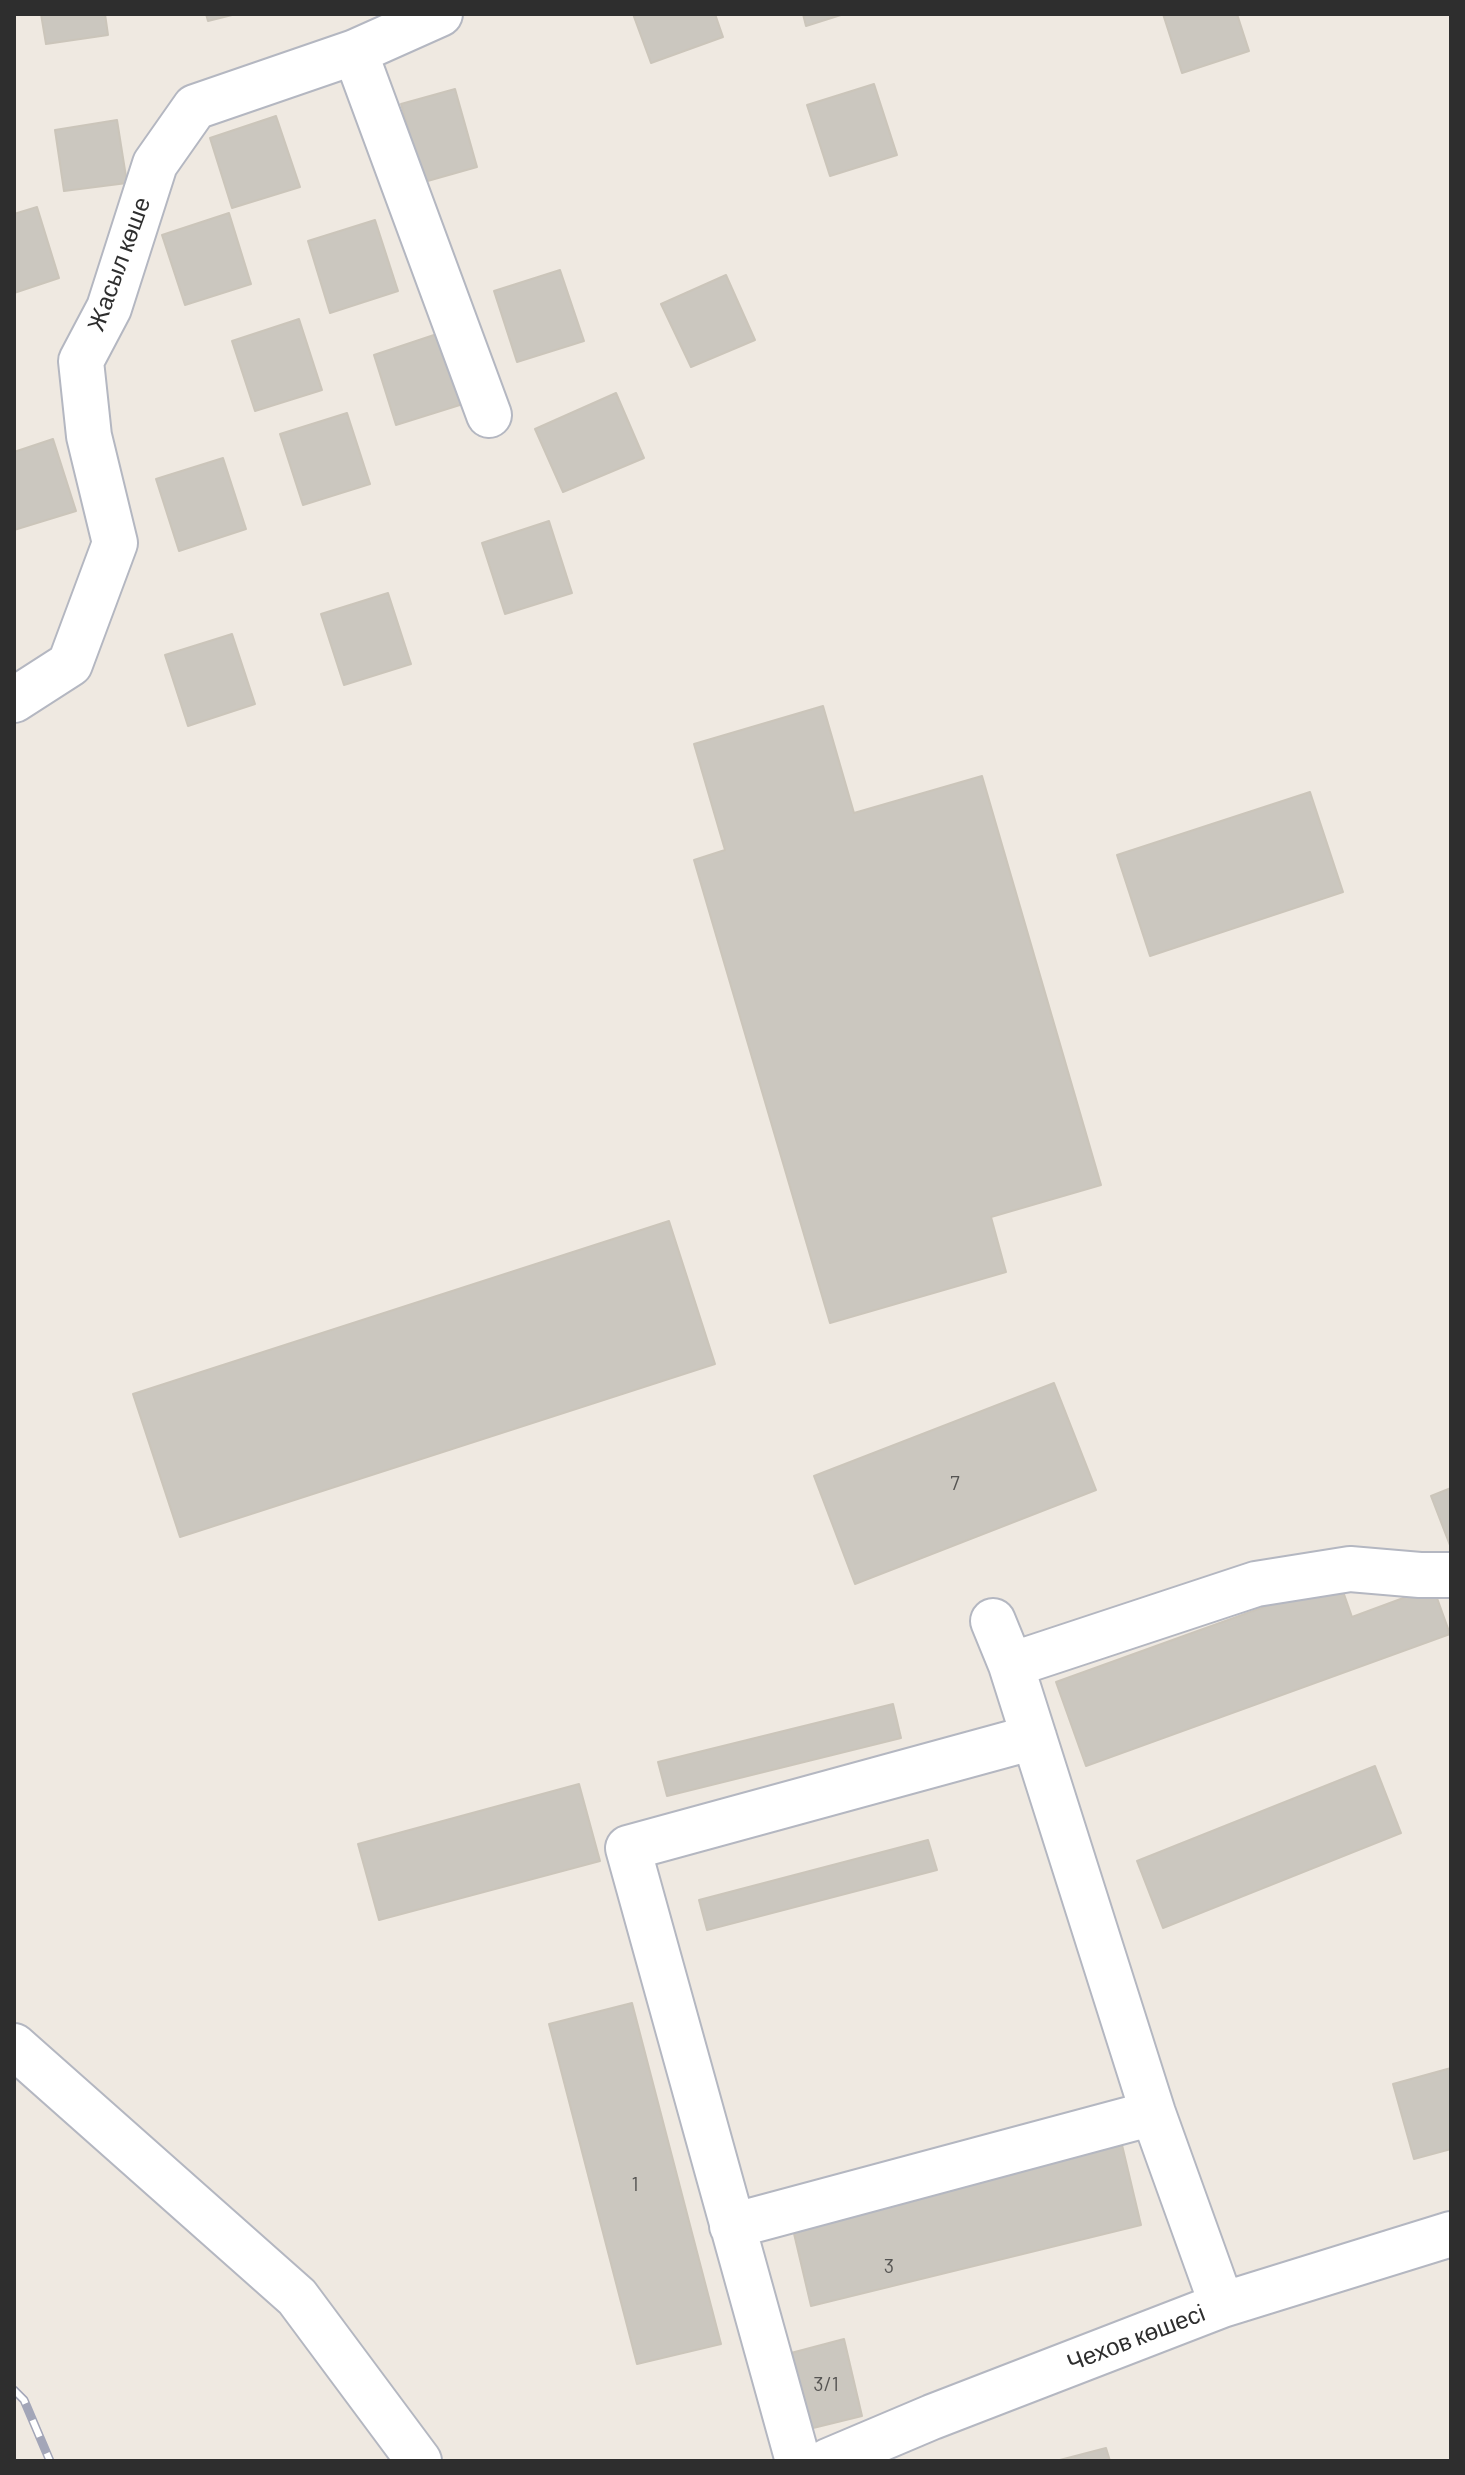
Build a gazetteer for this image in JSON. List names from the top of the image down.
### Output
{
  "streets": {
    "street": ["Жасыл көше", "Чехов көшесі"]
  },
  "house_numbers": [
    "7",
    "1",
    "3",
    "3/1"
  ]
}
